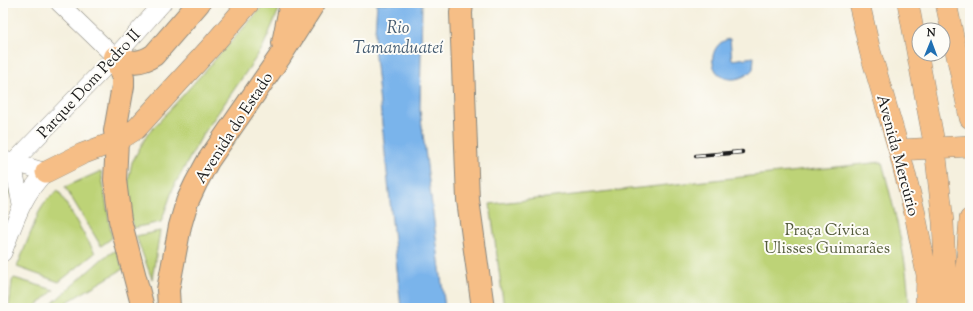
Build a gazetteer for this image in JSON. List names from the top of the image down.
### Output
{
  "streets": {
    "highway": ["Avenida do Estado"],
    "main road": ["Avenida Mercúrio"],
    "street": ["Parque Dom Pedro II"]
  },
  "water": ["Rio Tamanduateí"],
  "parks": ["Praça Cívica Ulisses Guimarães"],
  "north": "top"
}
